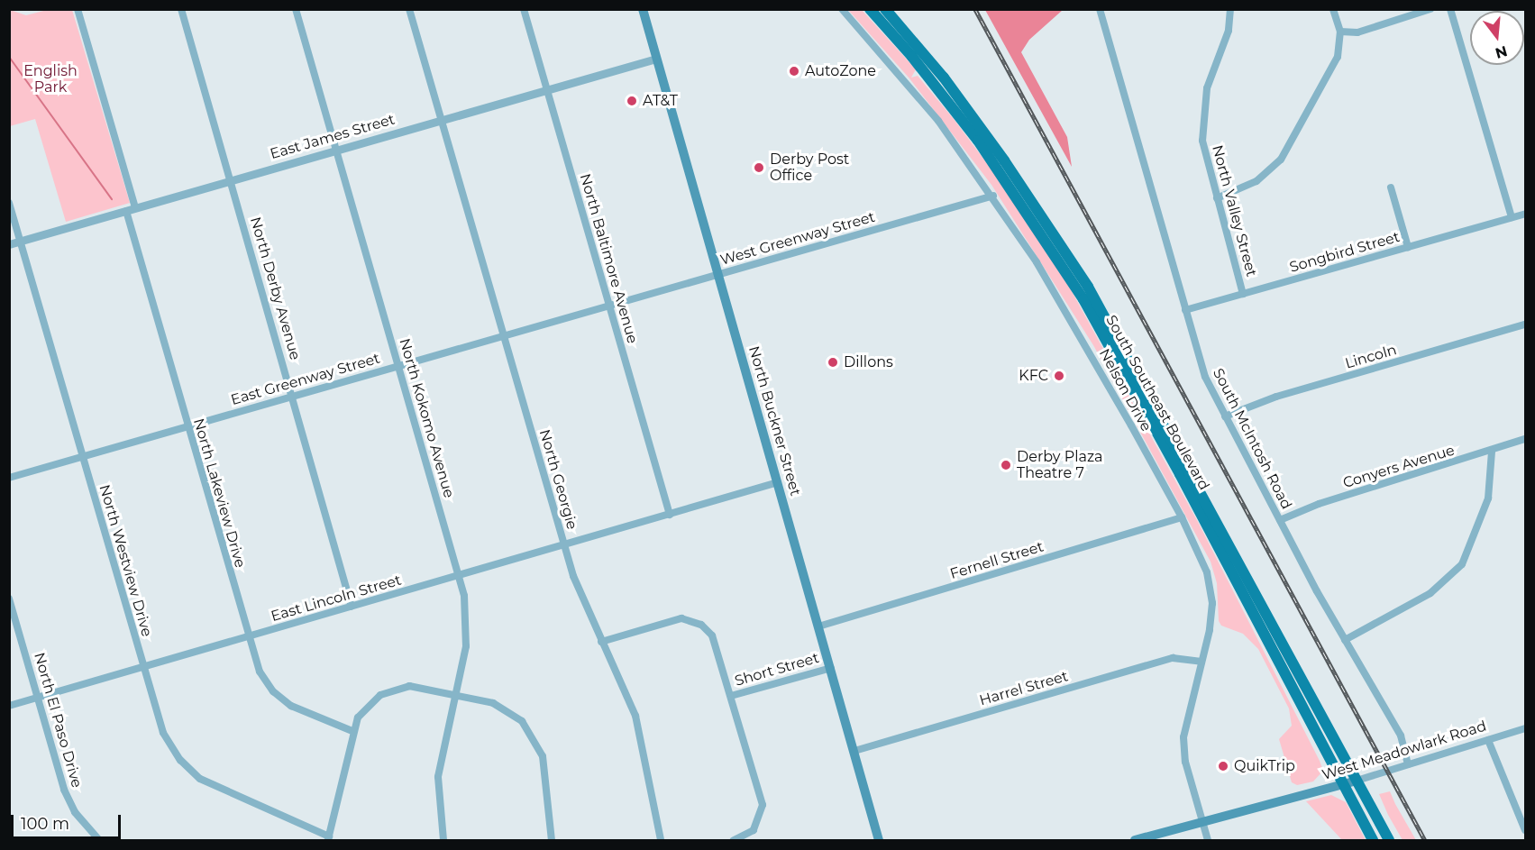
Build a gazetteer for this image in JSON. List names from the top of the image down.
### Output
{
  "streets": {
    "main road": ["South Southeast Boulevard", "North Buckner Street", "West Meadowlark Road"],
    "street": [
      "East James Street",
      "North Valley Street",
      "West Greenway Street",
      "Songbird Street",
      "North Baltimore Avenue",
      "North Derby Avenue",
      "Lincoln",
      "East Greenway Street",
      "Nelson Drive",
      "North Kokomo Avenue",
      "South McIntosh Road",
      "Conyers Avenue",
      "North Georgie",
      "North Lakeview Drive",
      "North Westview Drive",
      "Fernell Street",
      "East Lincoln Street",
      "Short Street",
      "Harrel Street",
      "North El Paso Drive"
    ]
  },
  "crossings": [
    ["East James Street", "North Baltimore Avenue"],
    ["East James Street", "North Derby Avenue"],
    ["East James Street", "North Kokomo Avenue"],
    ["East James Street", "North Buckner Street"],
    ["East James Street", "North Georgie"],
    ["East James Street", "North Lakeview Drive"],
    ["East James Street", "North Westview Drive"],
    ["North Valley Street", "Songbird Street"],
    ["West Greenway Street", "North Baltimore Avenue"],
    ["West Greenway Street", "East Greenway Street"],
    ["West Greenway Street", "Nelson Drive"],
    ["West Greenway Street", "North Buckner Street"],
    ["Songbird Street", "South McIntosh Road"],
    ["North Baltimore Avenue", "East Greenway Street"],
    ["North Baltimore Avenue", "East Lincoln Street"],
    ["North Derby Avenue", "East Greenway Street"],
    ["North Derby Avenue", "East Lincoln Street"],
    ["Lincoln", "South McIntosh Road"],
    ["East Greenway Street", "North Kokomo Avenue"],
    ["East Greenway Street", "North Georgie"],
    ["East Greenway Street", "North Lakeview Drive"],
    ["East Greenway Street", "North Westview Drive"],
    ["Nelson Drive", "Fernell Street"],
    ["Nelson Drive", "Harrel Street"],
    ["Nelson Drive", "West Meadowlark Road"],
    ["South Southeast Boulevard", "West Meadowlark Road"],
    ["North Kokomo Avenue", "East Lincoln Street"],
    ["North Buckner Street", "Fernell Street"],
    ["North Buckner Street", "East Lincoln Street"],
    ["North Buckner Street", "Short Street"],
    ["North Buckner Street", "Harrel Street"],
    ["South McIntosh Road", "Conyers Avenue"],
    ["South McIntosh Road", "West Meadowlark Road"],
    ["North Georgie", "East Lincoln Street"],
    ["North Lakeview Drive", "East Lincoln Street"],
    ["North Westview Drive", "East Lincoln Street"],
    ["East Lincoln Street", "North El Paso Drive"]
  ],
  "parks": ["English Park"],
  "places": [
    "AutoZone",
    "AT&T",
    "Derby Post Office",
    "Dillons",
    "KFC",
    "Derby Plaza Theatre 7",
    "QuikTrip"
  ],
  "scale_bar": "100 m",
  "north": "bottom"
}
